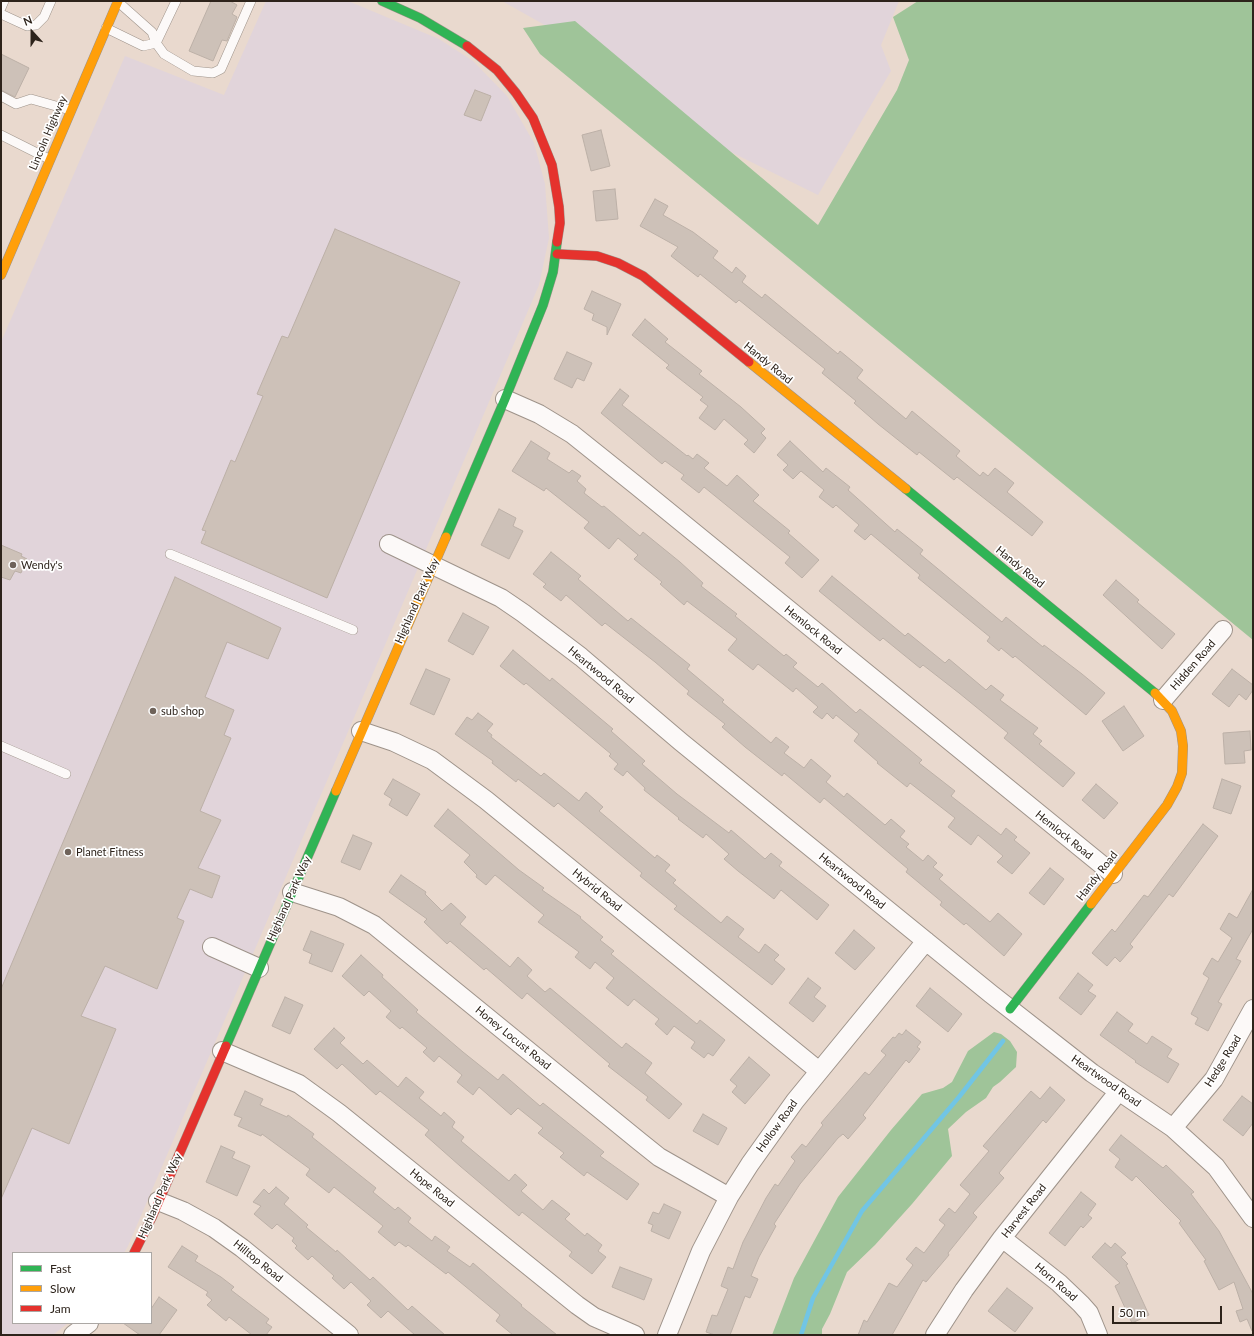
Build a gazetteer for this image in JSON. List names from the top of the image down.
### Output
{
  "streets": {
    "street": [
      "Lincoln Highway",
      "Handy Road",
      "Highland Park Way",
      "Hemlock Road",
      "Hidden Road",
      "Heartwood Road",
      "Hybrid Road",
      "Honey Locust Road",
      "Hedge Road",
      "Hollow Road",
      "Hope Road",
      "Harvest Road",
      "Hilltop Road",
      "Horn Road"
    ]
  },
  "crossings": [
    ["Handy Road", "Highland Park Way"],
    ["Handy Road", "Hemlock Road"],
    ["Handy Road", "Hidden Road"],
    ["Handy Road", "Heartwood Road"],
    ["Highland Park Way", "Hemlock Road"],
    ["Highland Park Way", "Heartwood Road"],
    ["Highland Park Way", "Hybrid Road"],
    ["Highland Park Way", "Honey Locust Road"],
    ["Highland Park Way", "Hope Road"],
    ["Highland Park Way", "Hilltop Road"],
    ["Heartwood Road", "Hedge Road"],
    ["Heartwood Road", "Hollow Road"],
    ["Heartwood Road", "Harvest Road"],
    ["Hybrid Road", "Hollow Road"],
    ["Honey Locust Road", "Hollow Road"],
    ["Harvest Road", "Horn Road"]
  ],
  "places": ["Wendy's", "sub shop", "Planet Fitness"],
  "legend": ["Fast", "Slow", "Jam"],
  "scale_bar": "50 m",
  "north": "top"
}
